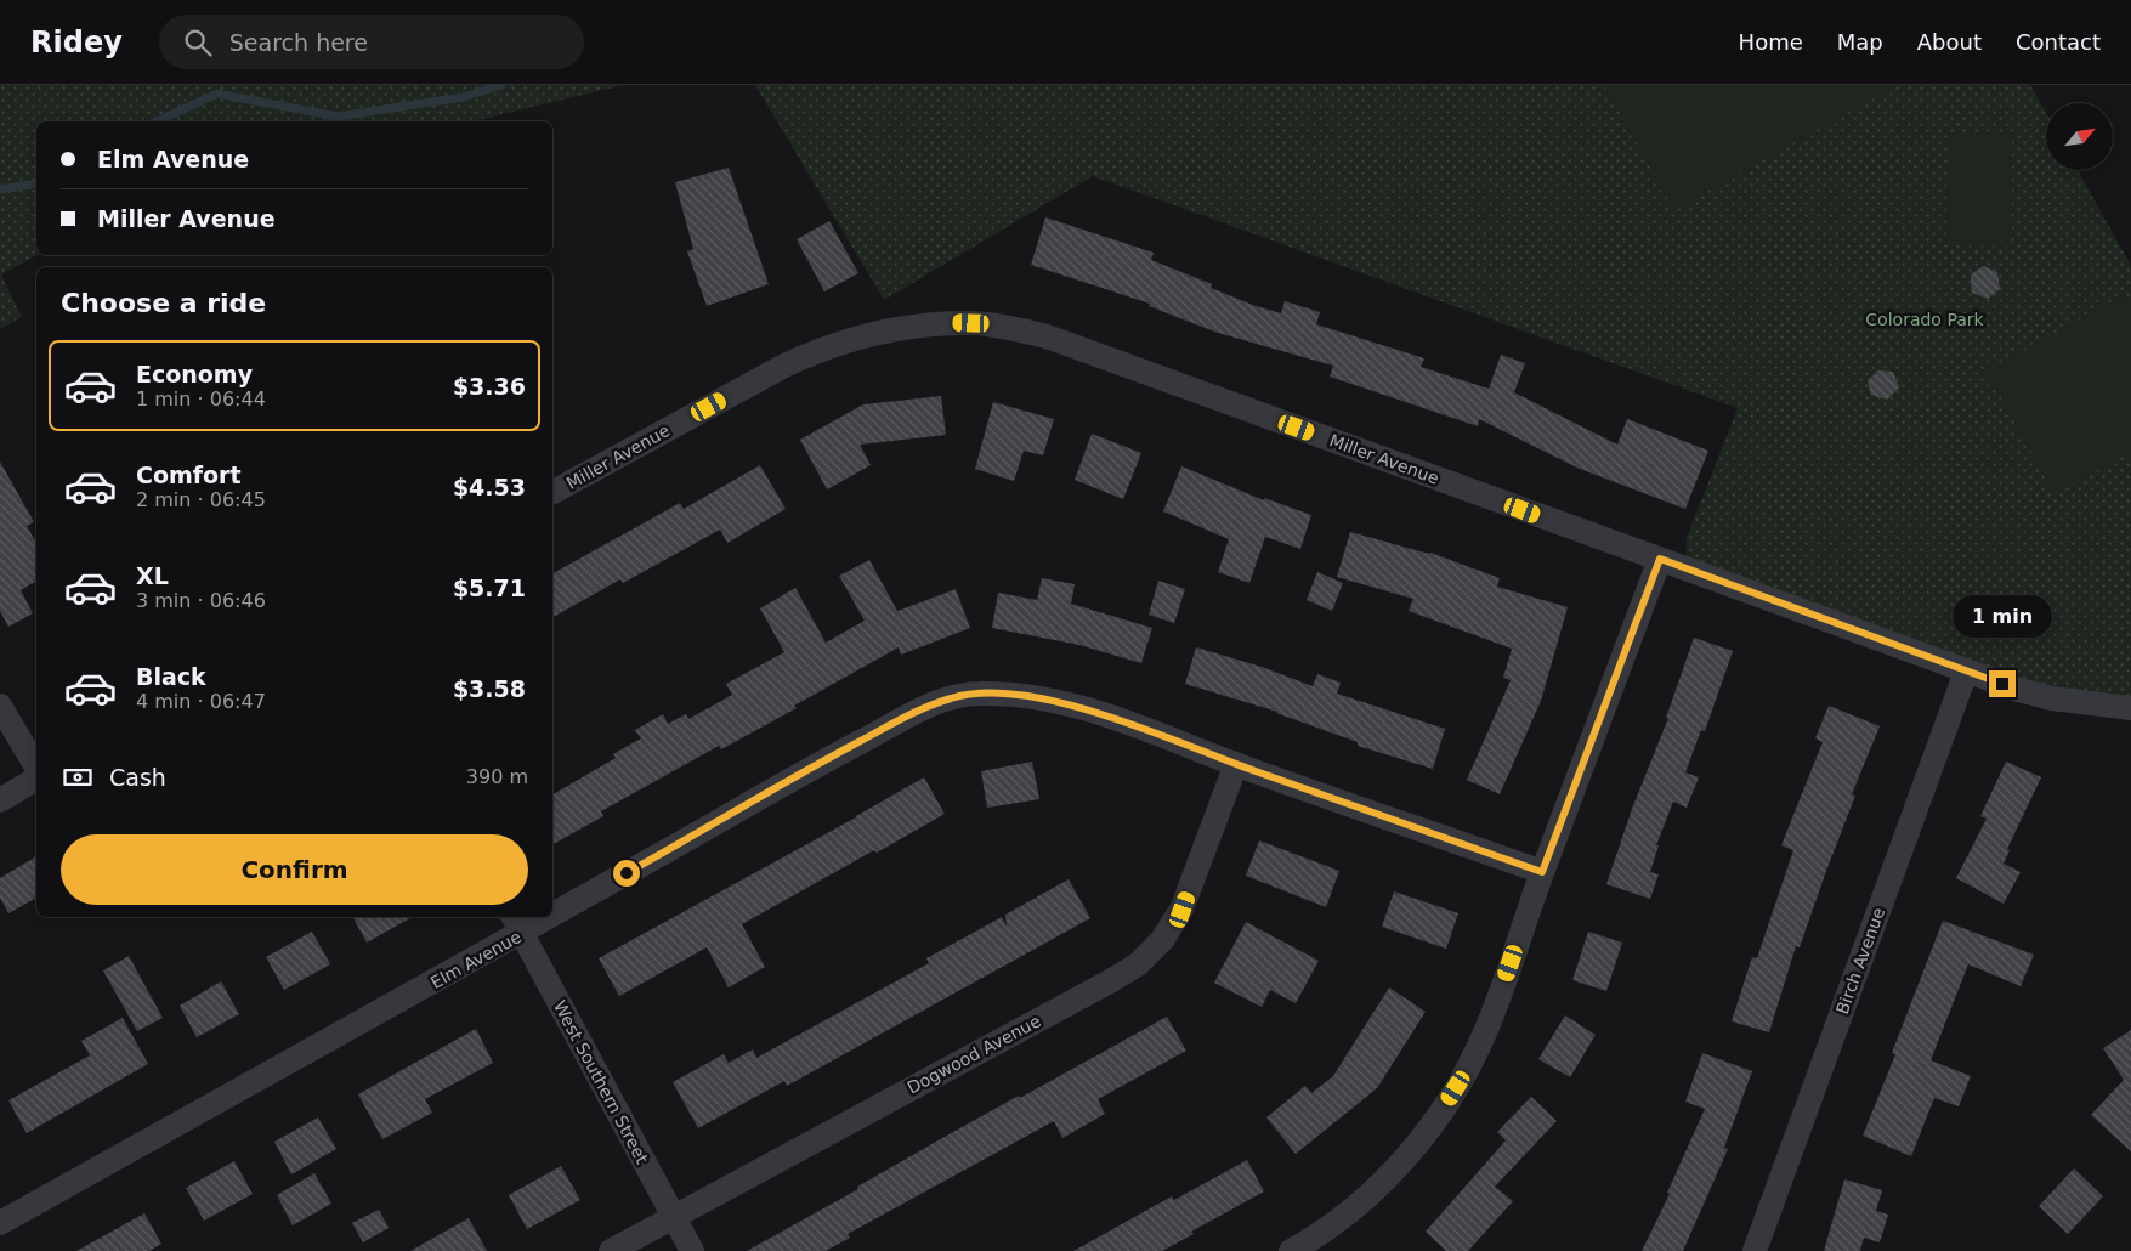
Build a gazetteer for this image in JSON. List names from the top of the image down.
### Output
{
  "streets": {
    "street": [
      "Miller Avenue",
      "Elm Avenue",
      "Birch Avenue",
      "Dogwood Avenue",
      "West Southern Street"
    ]
  },
  "crossings": [
    ["Miller Avenue", "Birch Avenue"],
    ["Elm Avenue", "Dogwood Avenue"],
    ["Elm Avenue", "West Southern Street"],
    ["Dogwood Avenue", "West Southern Street"]
  ],
  "parks": ["Colorado Park"],
  "north": "top right",
  "page": {
    "header": "Ridey",
    "search": "Search here",
    "nav": [
      "Home",
      "Map",
      "About",
      "Contact"
    ],
    "banner": ["Elm Avenue", "Miller Avenue"],
    "heading": "Choose a ride",
    "list": [
      {
        "name": "Economy",
        "note": "1 min · 06:44",
        "value": "$3.36"
      },
      {
        "name": "Comfort",
        "note": "2 min · 06:45",
        "value": "$4.53"
      },
      {
        "name": "XL",
        "note": "3 min · 06:46",
        "value": "$5.71"
      },
      {
        "name": "Black",
        "note": "4 min · 06:47",
        "value": "$3.58"
      }
    ],
    "bubble": "1 min",
    "pay": ["Cash", "390 m"],
    "buttons": "Confirm"
  }
}
